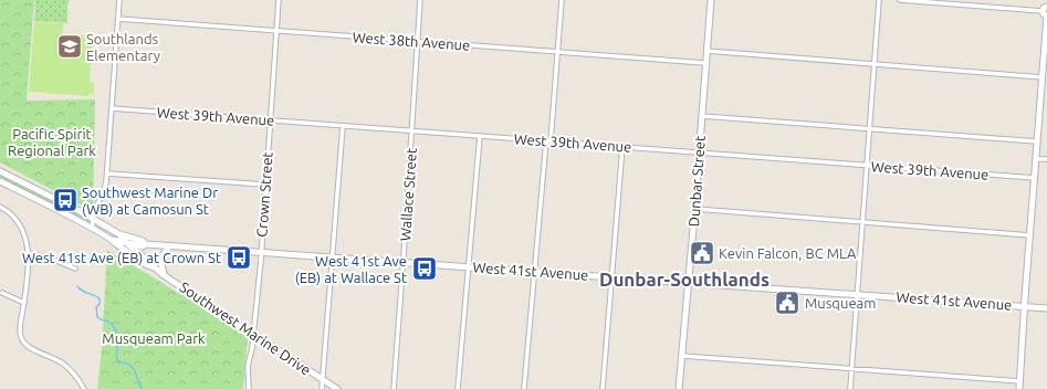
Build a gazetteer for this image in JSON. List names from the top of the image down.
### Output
{
  "streets": {
    "main road": ["Dunbar Street", "West 41st Avenue", "Southwest Marine Drive"],
    "street": [
      "West 38th Avenue",
      "West 39th Avenue",
      "Crown Street",
      "Wallace Street"
    ]
  },
  "crossings": [
    ["West 38th Avenue", "Dunbar Street"],
    ["West 38th Avenue", "Crown Street"],
    ["West 38th Avenue", "Wallace Street"],
    ["West 39th Avenue", "Dunbar Street"],
    ["West 39th Avenue", "Crown Street"],
    ["West 39th Avenue", "Wallace Street"],
    ["Dunbar Street", "West 41st Avenue"],
    ["Crown Street", "West 41st Avenue"],
    ["Crown Street", "Southwest Marine Drive"],
    ["Wallace Street", "West 41st Avenue"],
    ["West 41st Avenue", "Southwest Marine Drive"]
  ],
  "districts": ["Dunbar-Southlands"],
  "parks": ["Pacific Spirit Regional Park", "Musqueam Park"],
  "places": {
    "school or university": ["Southlands Elementary"],
    "bus stop": ["Southwest Marine Dr (WB) at Camosun St", "West 41st Ave (EB) at Crown St", "West 41st Ave (EB) at Wallace St"],
    "public building": ["Kevin Falcon, BC MLA", "Musqueam"]
  }
}
